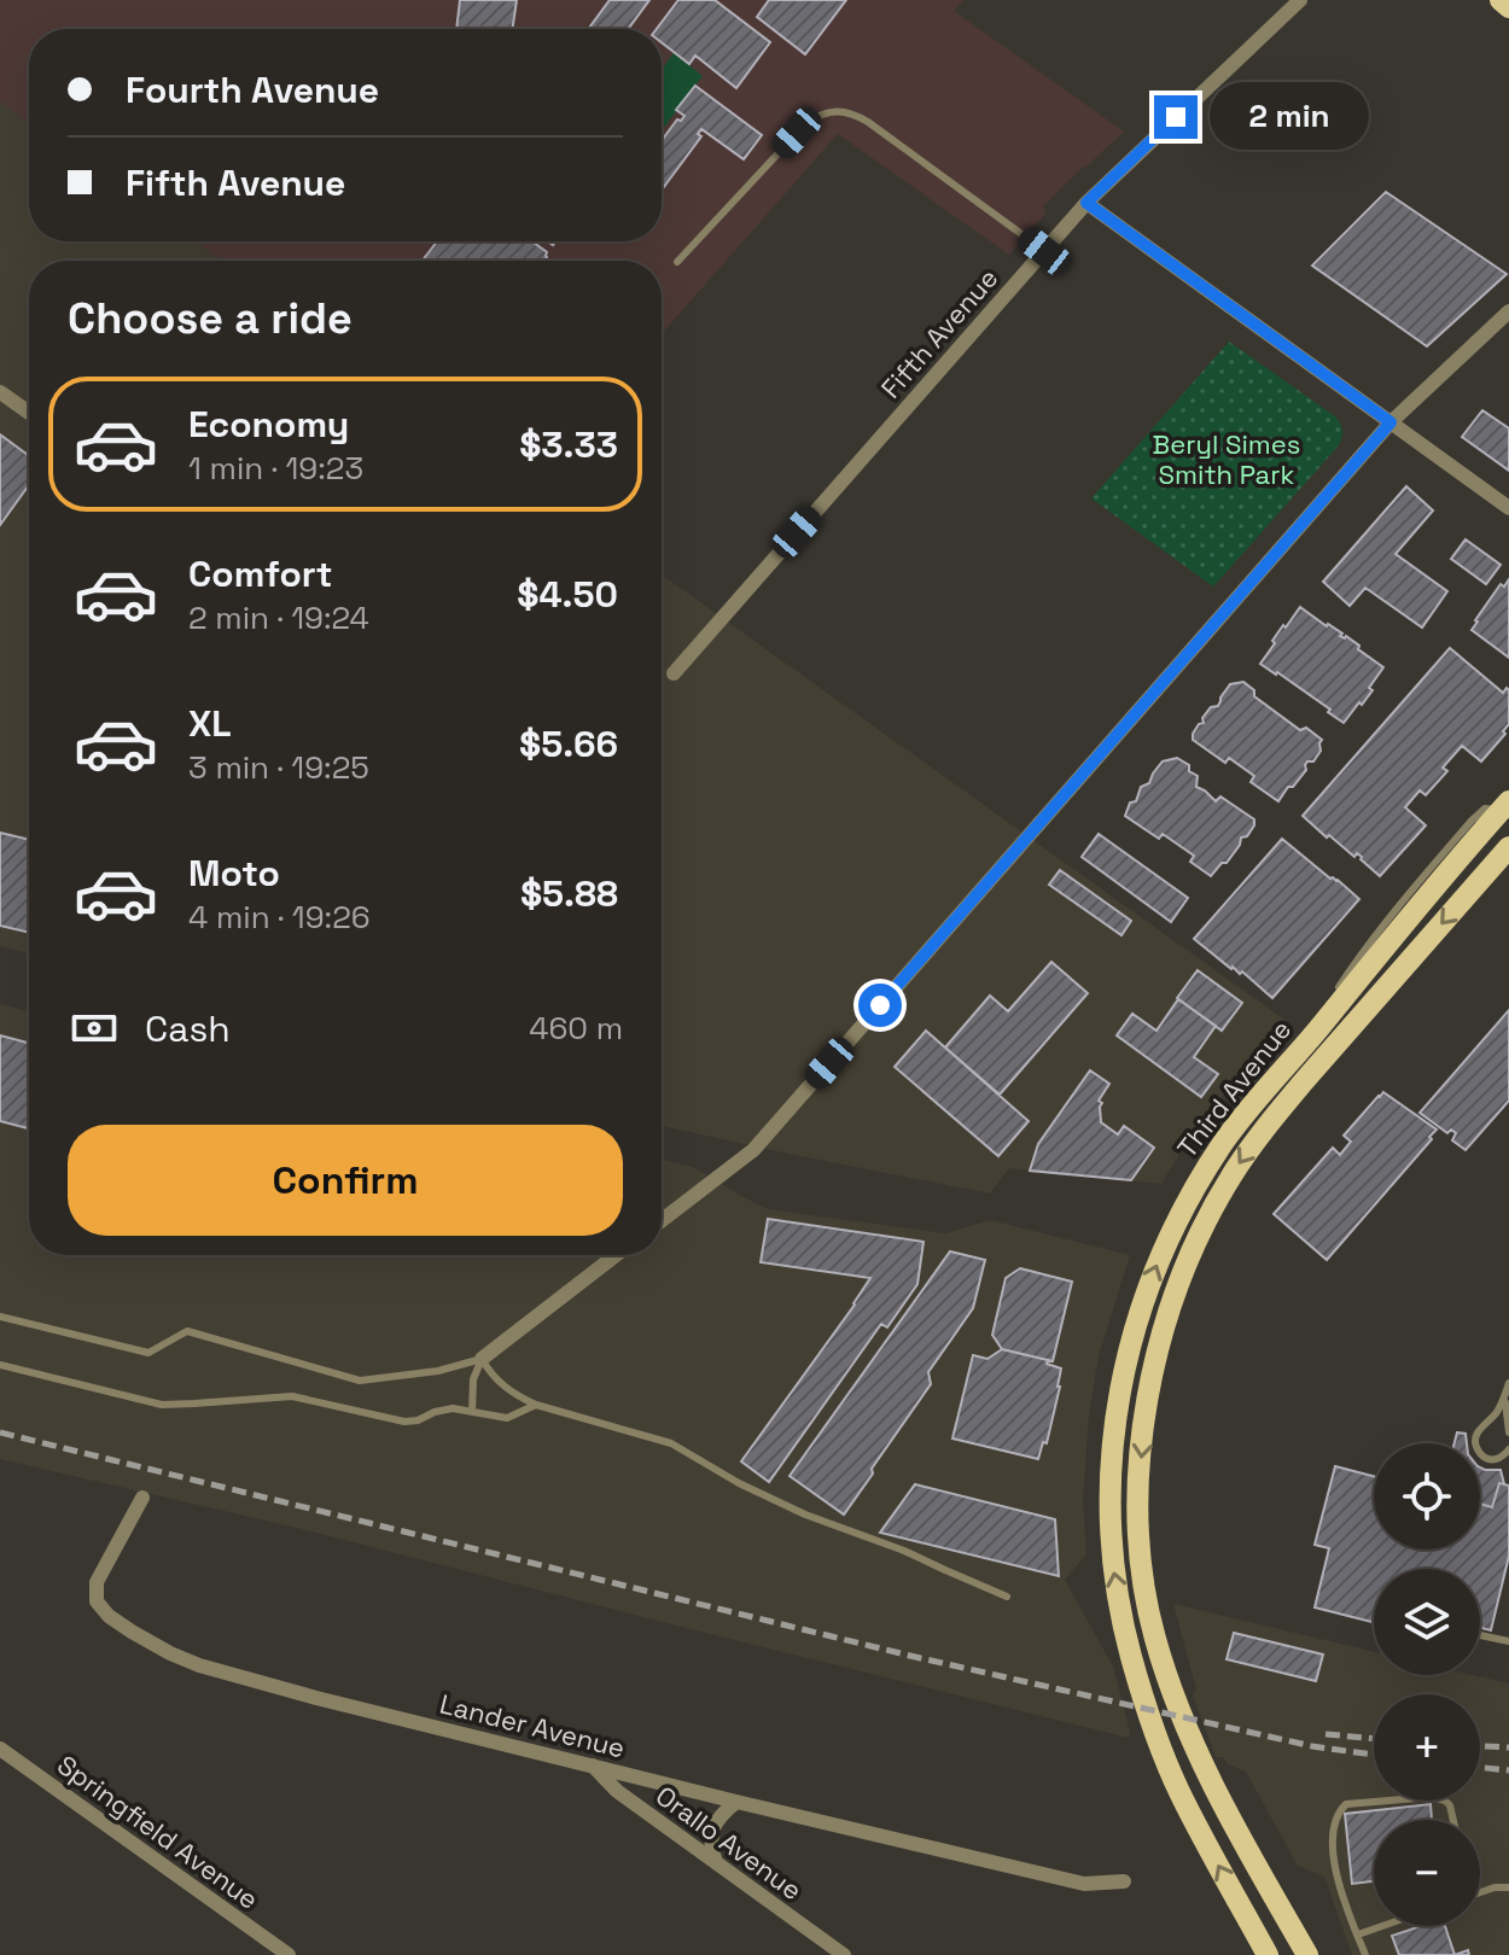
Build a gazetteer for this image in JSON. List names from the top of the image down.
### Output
{
  "streets": {
    "main road": ["Third Avenue"],
    "street": [
      "Fifth Avenue",
      "Lander Avenue",
      "Springfield Avenue",
      "Orallo Avenue"
    ]
  },
  "crossings": [
    ["Lander Avenue", "Orallo Avenue"]
  ],
  "parks": ["Beryl Simes Smith Park"],
  "page": {
    "banner": ["Fourth Avenue", "Fifth Avenue"],
    "bubble": "2 min",
    "heading": "Choose a ride",
    "list": [
      {
        "name": "Economy",
        "note": "1 min · 19:23",
        "value": "$3.33"
      },
      {
        "name": "Comfort",
        "note": "2 min · 19:24",
        "value": "$4.50"
      },
      {
        "name": "XL",
        "note": "3 min · 19:25",
        "value": "$5.66"
      },
      {
        "name": "Moto",
        "note": "4 min · 19:26",
        "value": "$5.88"
      }
    ],
    "pay": ["Cash", "460 m"],
    "buttons": "Confirm",
    "map_buttons": ["+", "−"]
  }
}
